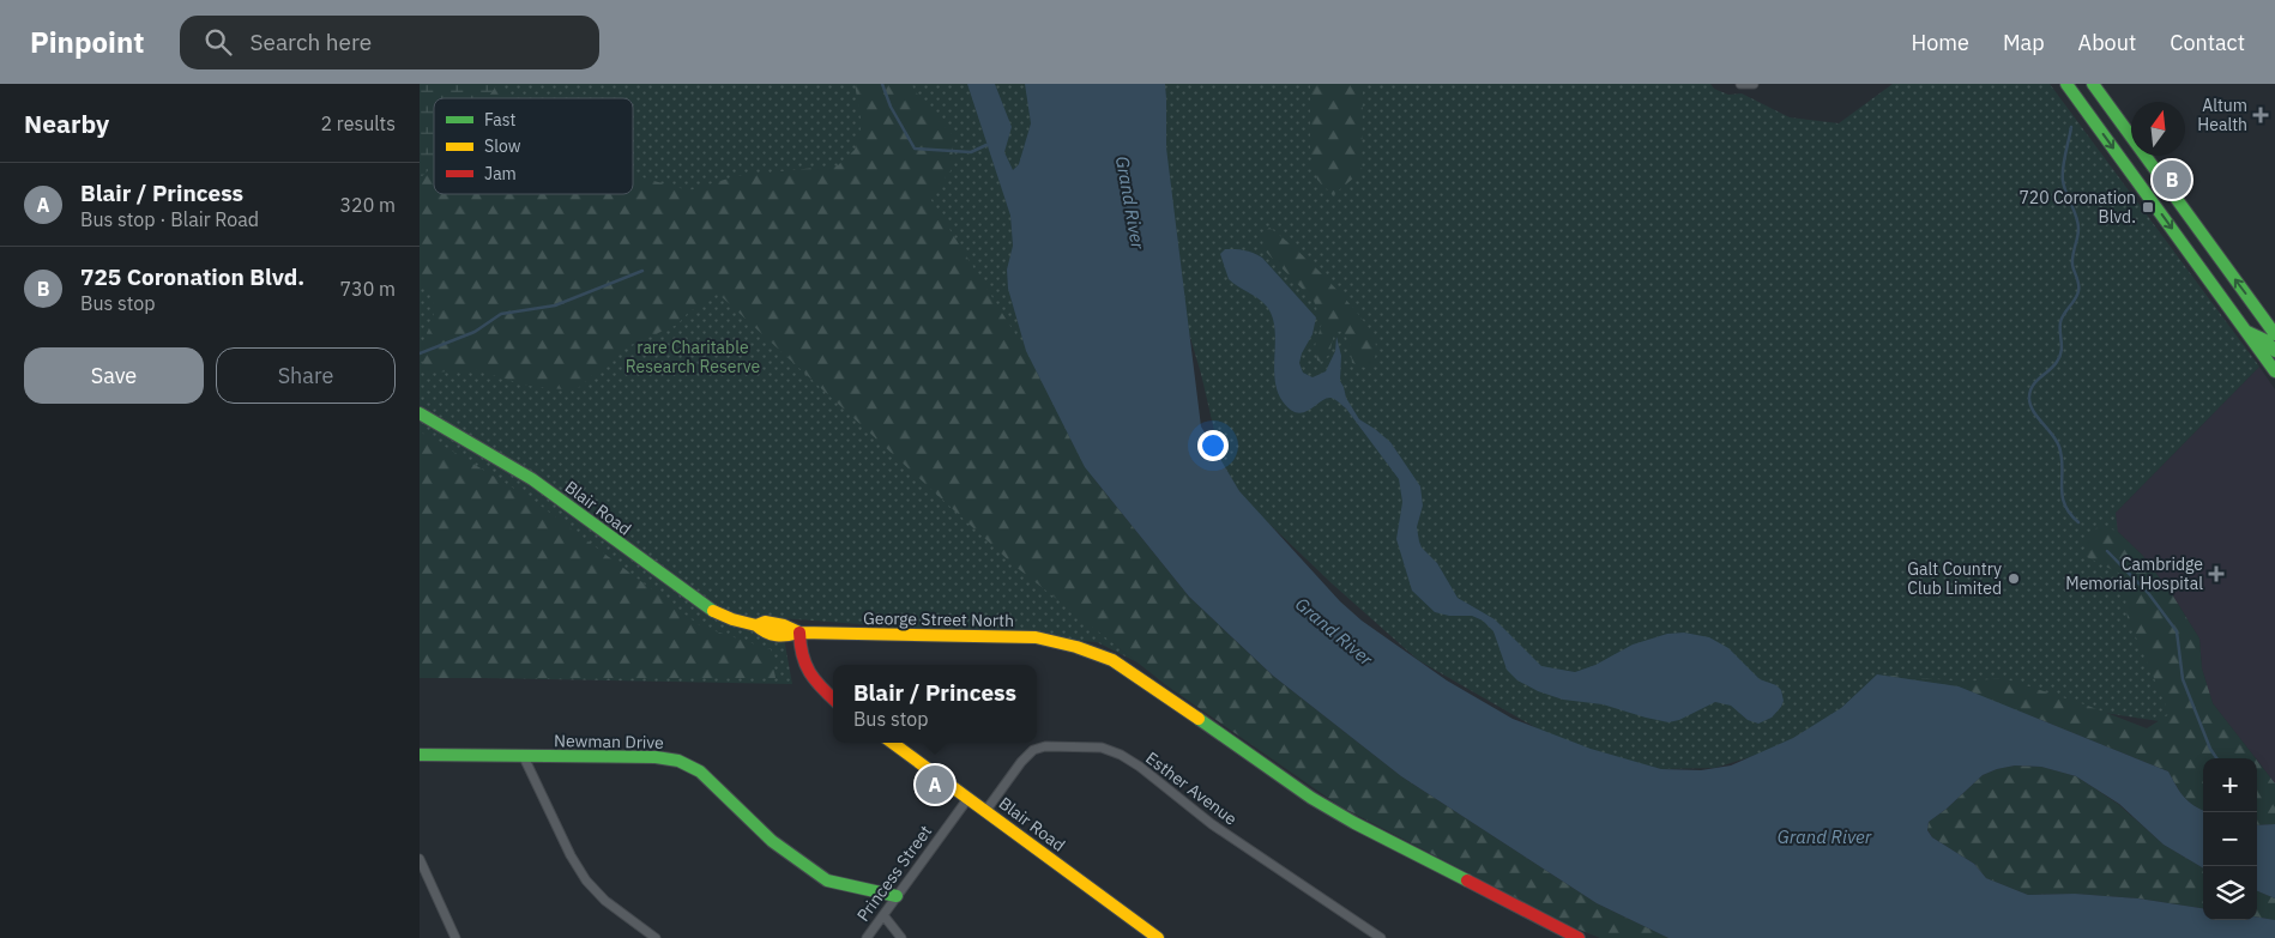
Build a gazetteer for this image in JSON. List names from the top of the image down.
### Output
{
  "streets": {
    "main road": ["Blair Road", "George Street North", "Newman Drive"],
    "street": ["Esther Avenue", "Princess Street"]
  },
  "crossings": [
    ["Blair Road", "George Street North"],
    ["Blair Road", "Esther Avenue"],
    ["Blair Road", "Princess Street"],
    ["Newman Drive", "Princess Street"]
  ],
  "water": ["Grand River"],
  "parks": ["rare Charitable Research Reserve"],
  "places": {
    "health": ["Altum Health", "Cambridge Memorial Hospital"],
    "transit": ["720 Coronation Blvd."],
    "other": ["Galt Country Club Limited"]
  },
  "legend": ["Fast", "Slow", "Jam"],
  "north": "top",
  "page": {
    "header": "Pinpoint",
    "search": "Search here",
    "nav": [
      "Home",
      "Map",
      "About",
      "Contact"
    ],
    "heading": ["Nearby", "2 results"],
    "pins": ["B", "A"],
    "list": [
      {
        "mark": "A",
        "name": "Blair / Princess",
        "note": "Bus stop · Blair Road",
        "value": "320 m"
      },
      {
        "mark": "B",
        "name": "725 Coronation Blvd.",
        "note": "Bus stop",
        "value": "730 m"
      }
    ],
    "buttons": ["Save", "Share"],
    "popup": ["Blair / Princess", "Bus stop"],
    "map_buttons": ["+", "−"]
  }
}
